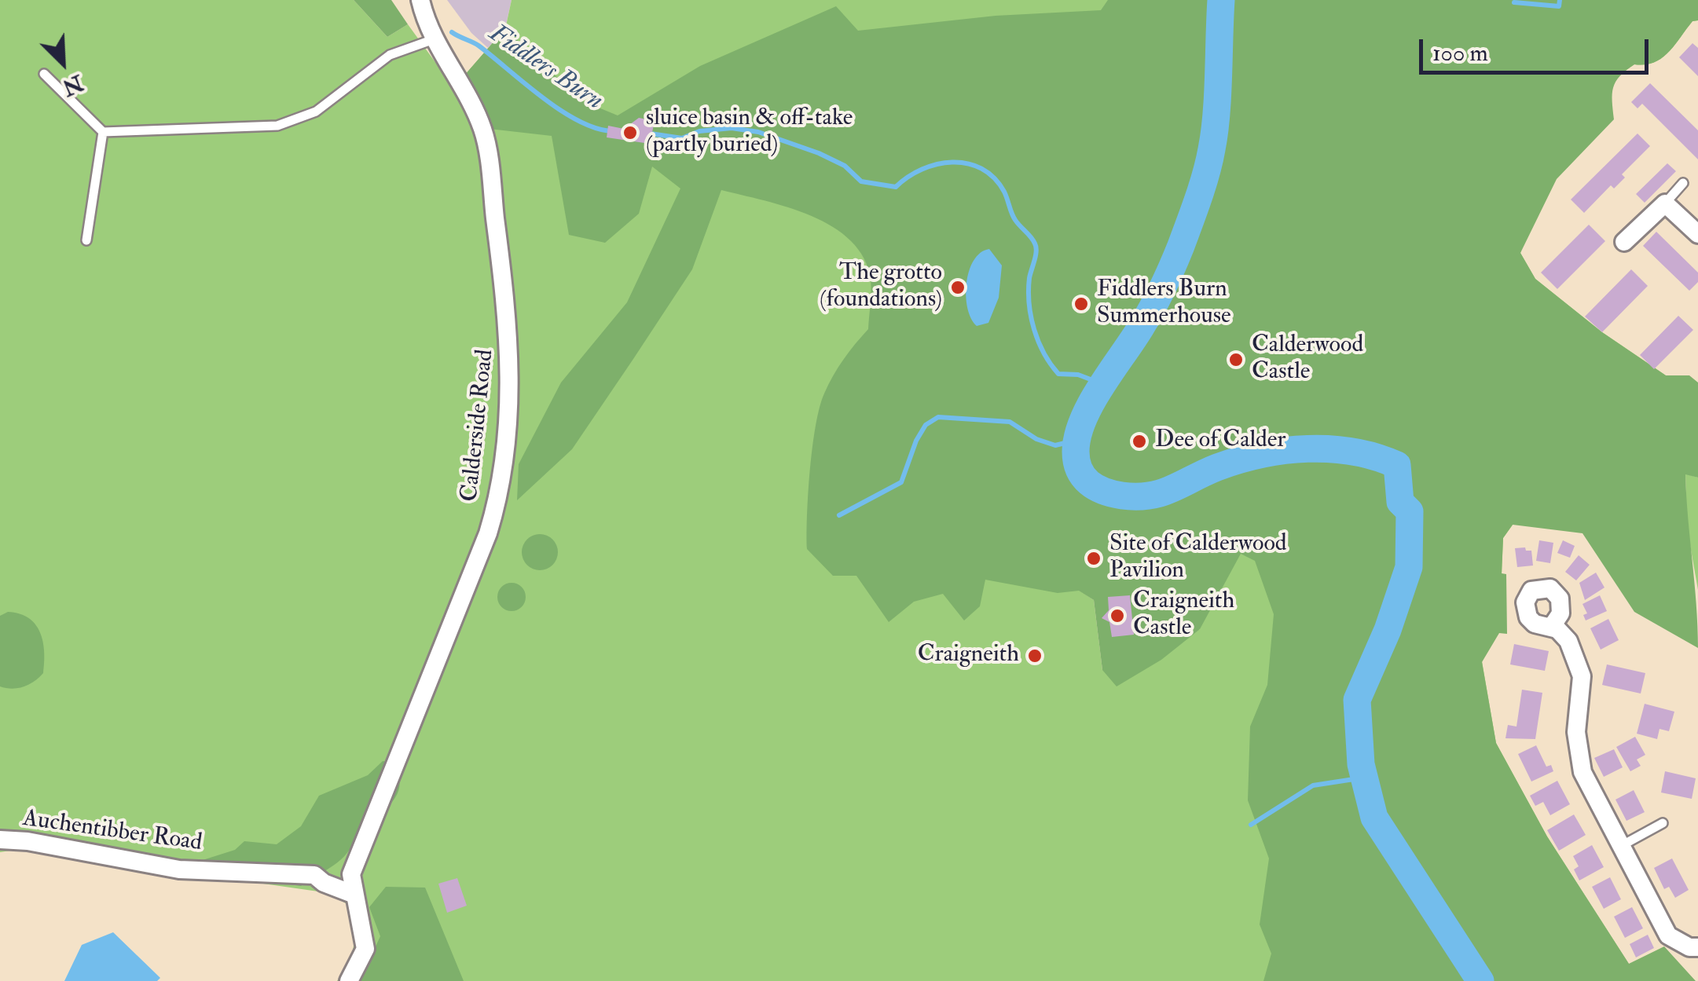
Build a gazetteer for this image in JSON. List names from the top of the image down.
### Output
{
  "streets": {
    "street": ["Calderside Road", "Auchentibber Road"]
  },
  "crossings": [
    ["Calderside Road", "Auchentibber Road"]
  ],
  "water": ["Fiddlers Burn"],
  "places": [
    "sluice basin & off-take (partly buried)",
    "The grotto (foundations)",
    "Fiddlers Burn Summerhouse",
    "Calderwood Castle",
    "Dee of Calder",
    "Site of Calderwood Pavilion",
    "Craigneith Castle",
    "Craigneith"
  ],
  "scale_bar": "100 m",
  "north": "bottom right"
}
